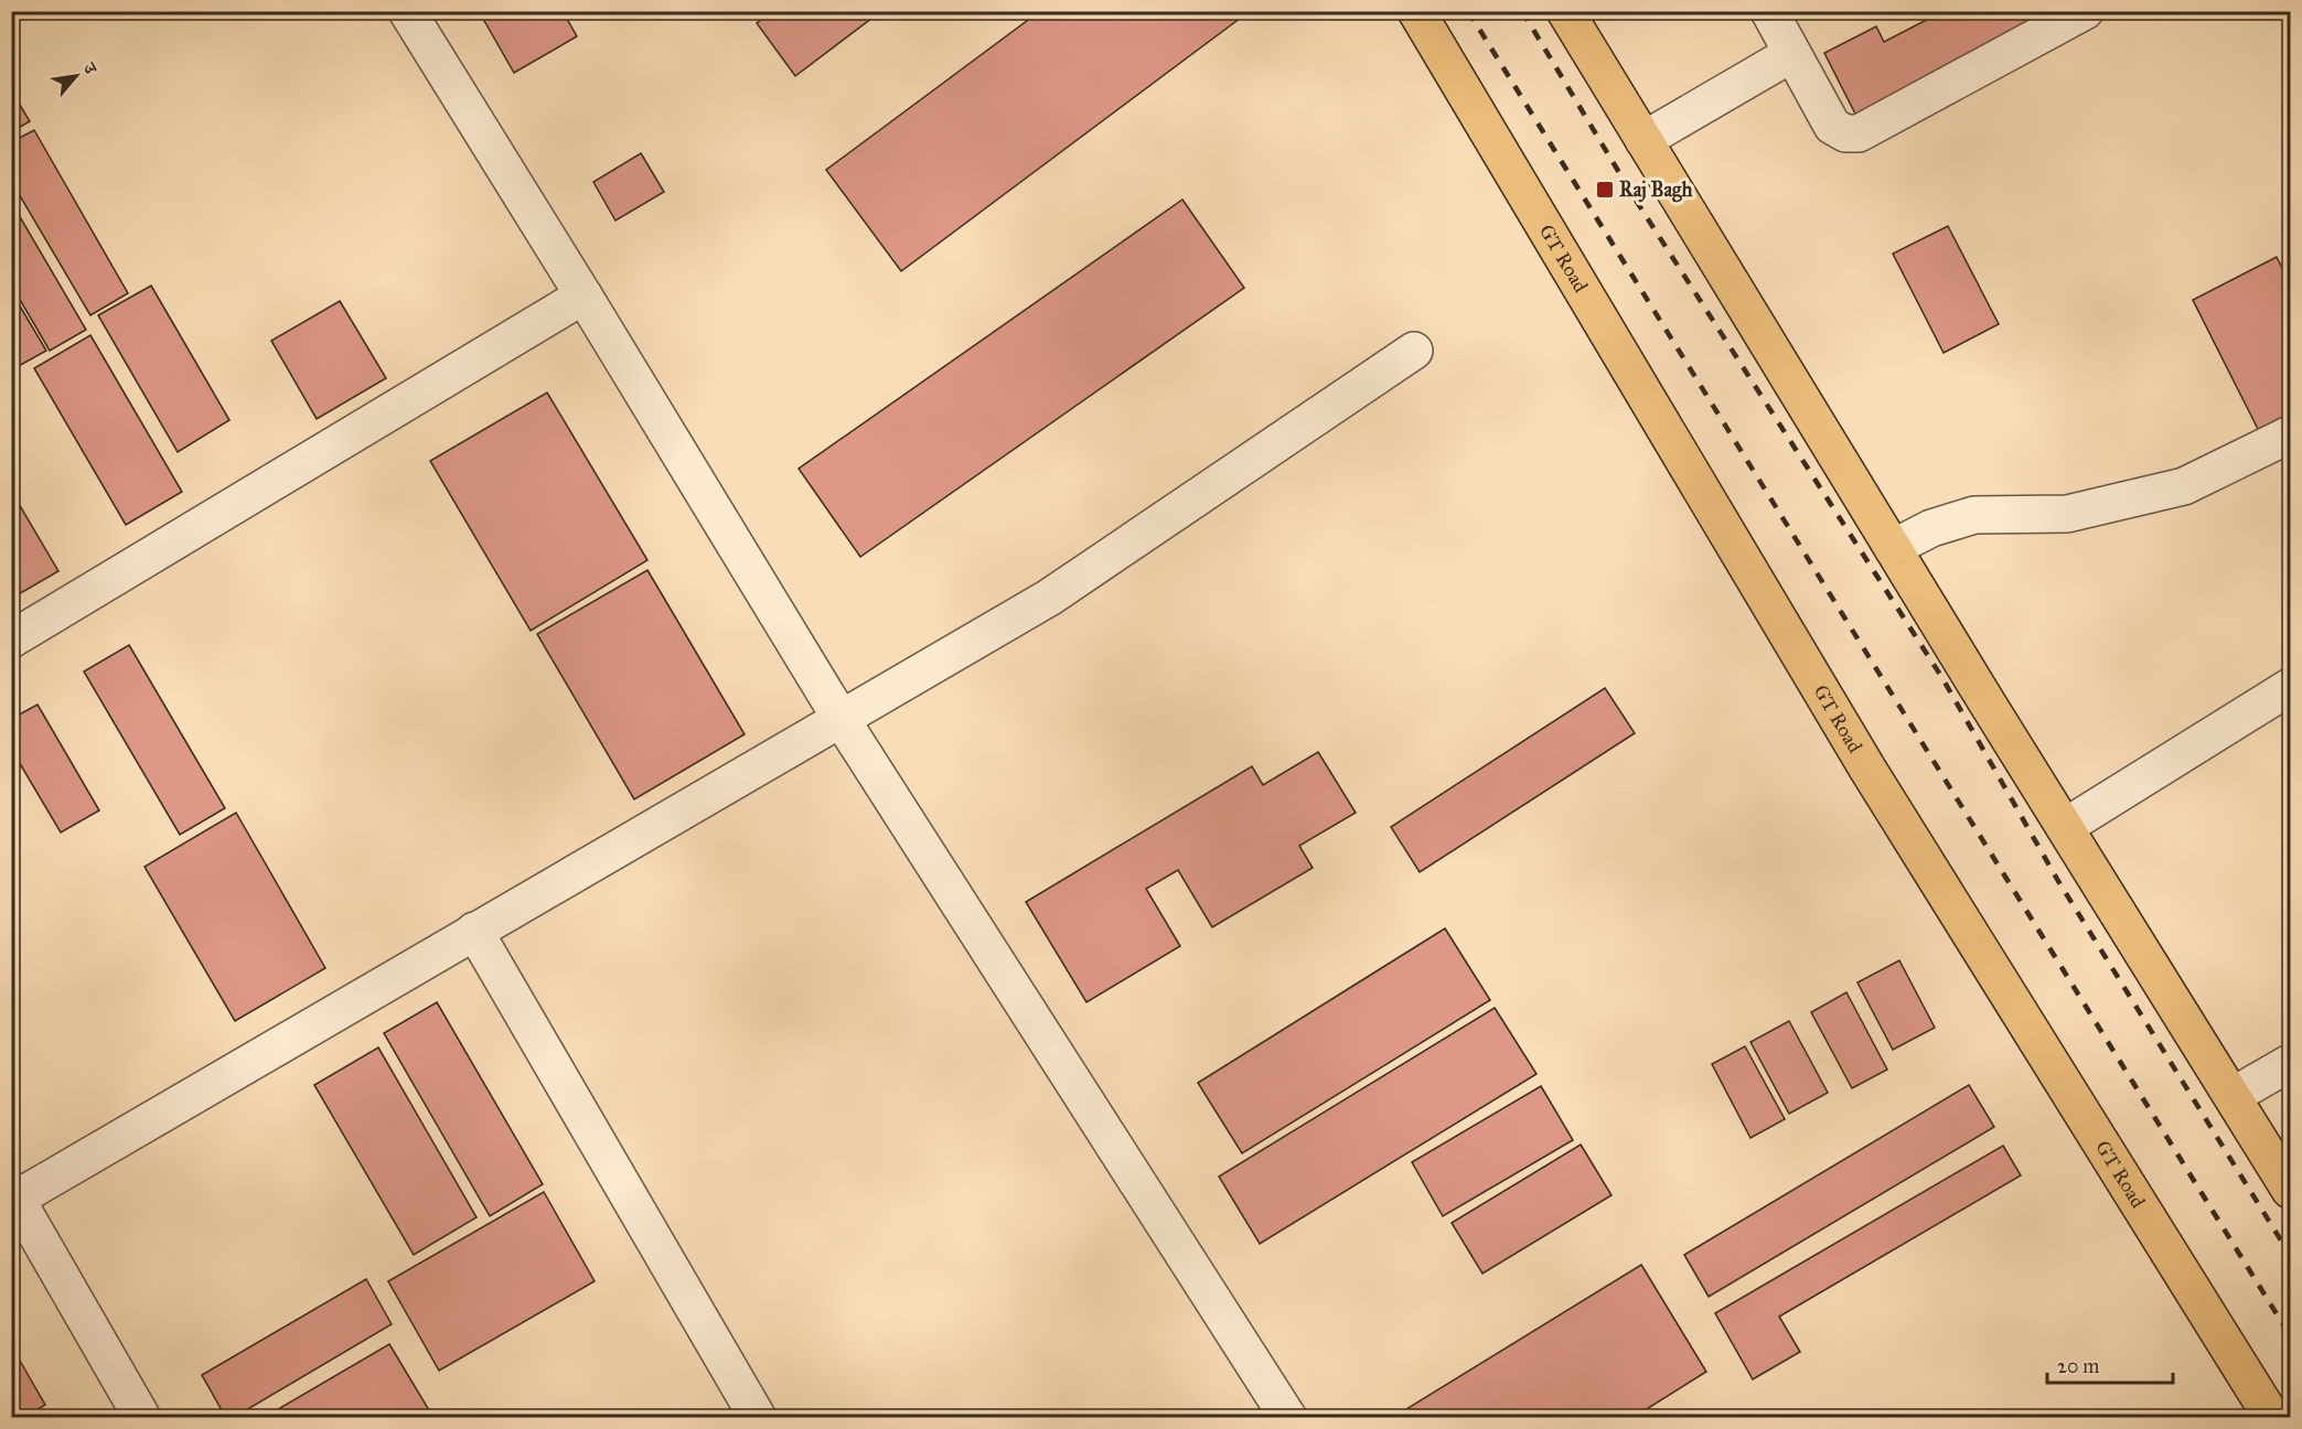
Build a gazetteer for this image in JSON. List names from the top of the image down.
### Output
{
  "streets": {
    "highway": ["GT Road"]
  },
  "places": {
    "transit": ["Raj Bagh"]
  },
  "scale_bar": "20 m",
  "north": "top right"
}
